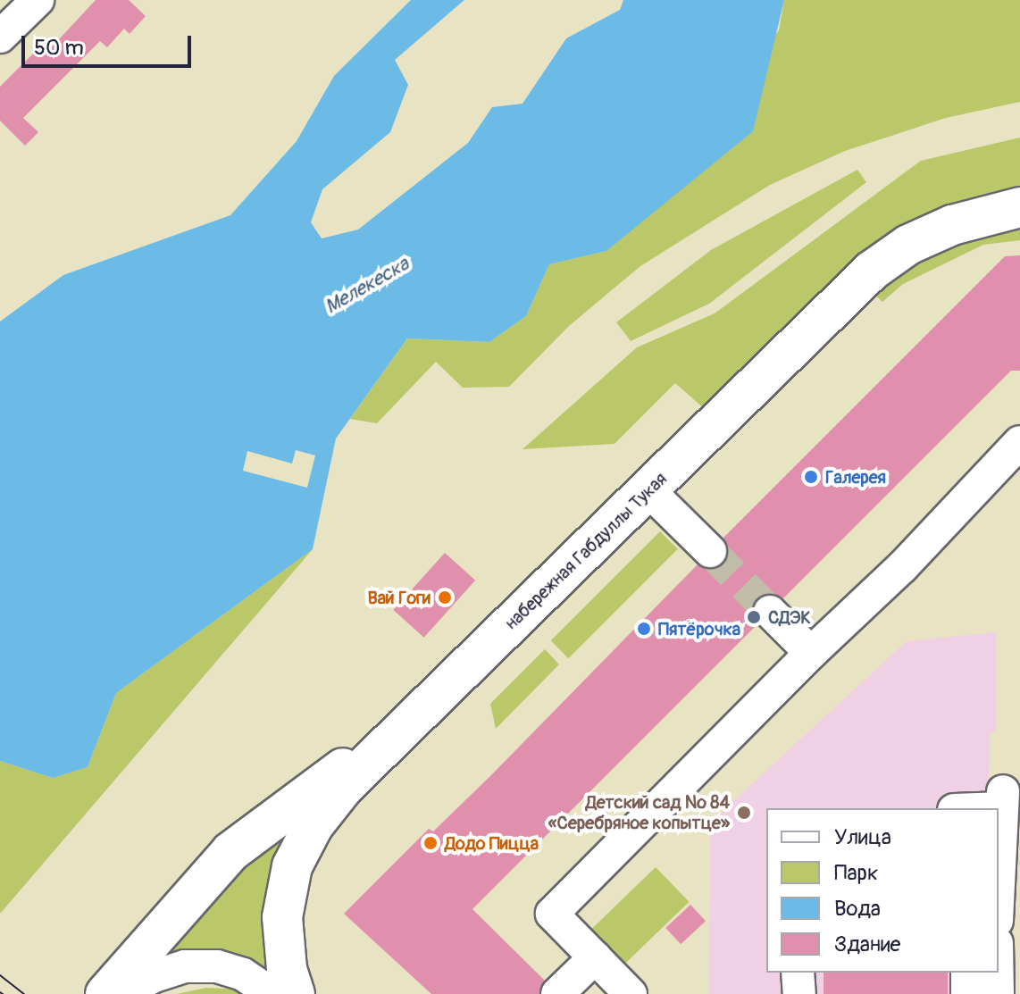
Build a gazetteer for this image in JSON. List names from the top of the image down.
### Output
{
  "streets": {
    "main road": ["набережная Габдуллы Тукая"]
  },
  "water": ["Мелекеска"],
  "places": [
    "Галерея",
    "Вай Гоги",
    "СДЭК",
    "Пятёрочка",
    "Детский сад № 84 «Серебряное копытце»",
    "Додо Пицца"
  ],
  "legend": [
    "Улица",
    "Парк",
    "Вода",
    "Здание"
  ],
  "scale_bar": "50 m"
}
